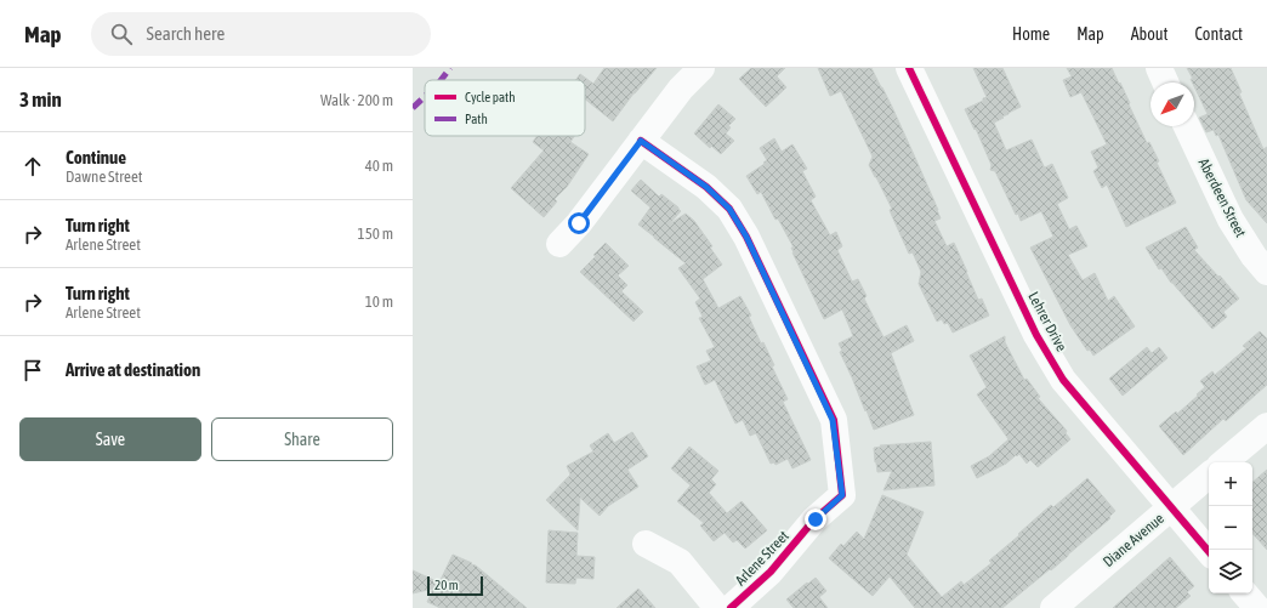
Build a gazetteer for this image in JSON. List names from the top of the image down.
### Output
{
  "streets": {
    "street": [
      "Aberdeen Street",
      "Lehrer Drive",
      "Diane Avenue",
      "Arlene Street"
    ]
  },
  "crossings": [
    ["Lehrer Drive", "Diane Avenue"]
  ],
  "legend": ["Cycle path", "Path"],
  "scale_bar": "20 m",
  "north": "bottom left",
  "page": {
    "header": "Map",
    "search": "Search here",
    "nav": [
      "Home",
      "Map",
      "About",
      "Contact"
    ],
    "heading": ["3 min", "Walk · 200 m"],
    "list": [
      ["Continue", "Dawne Street", "40 m"],
      ["Turn right", "Arlene Street", "150 m"],
      ["Turn right", "Arlene Street", "10 m"],
      "Arrive at destination"
    ],
    "buttons": ["Save", "Share"],
    "map_buttons": ["+", "−"],
    "scale": "20 m"
  }
}
